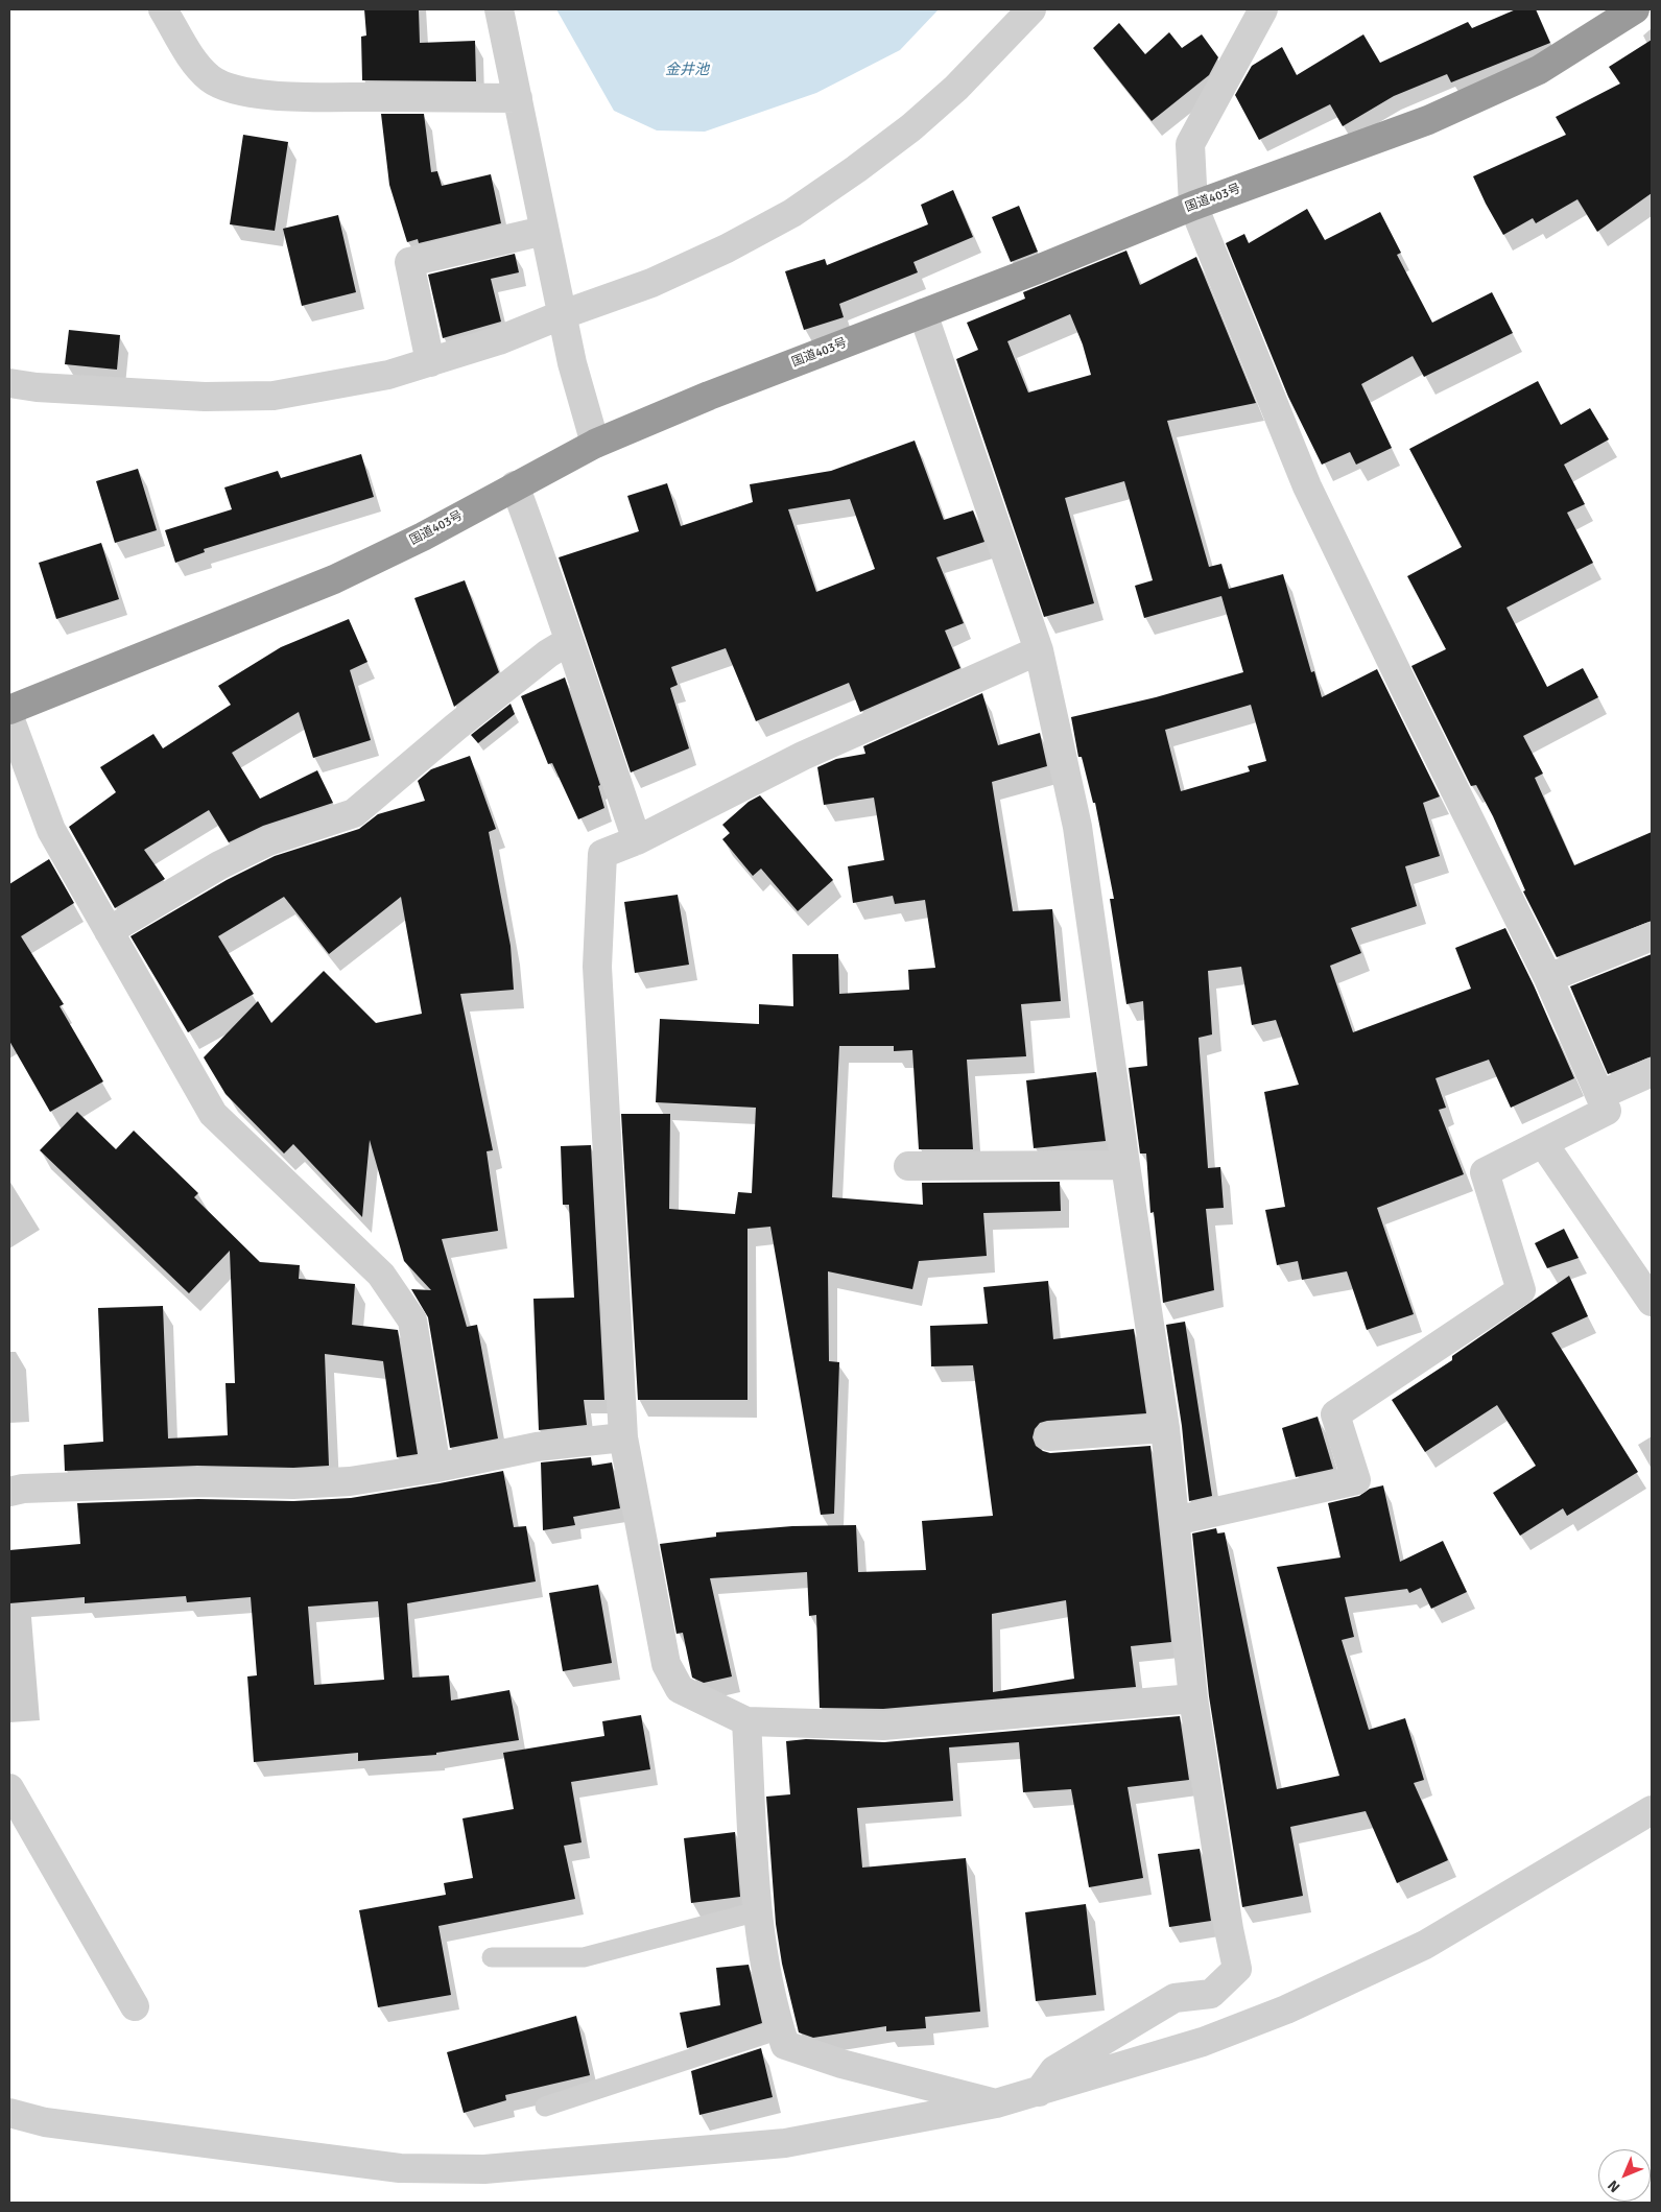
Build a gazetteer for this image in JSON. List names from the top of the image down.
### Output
{
  "streets": {
    "highway": ["国道403号"]
  },
  "water": ["金井池"],
  "north": "bottom left"
}
